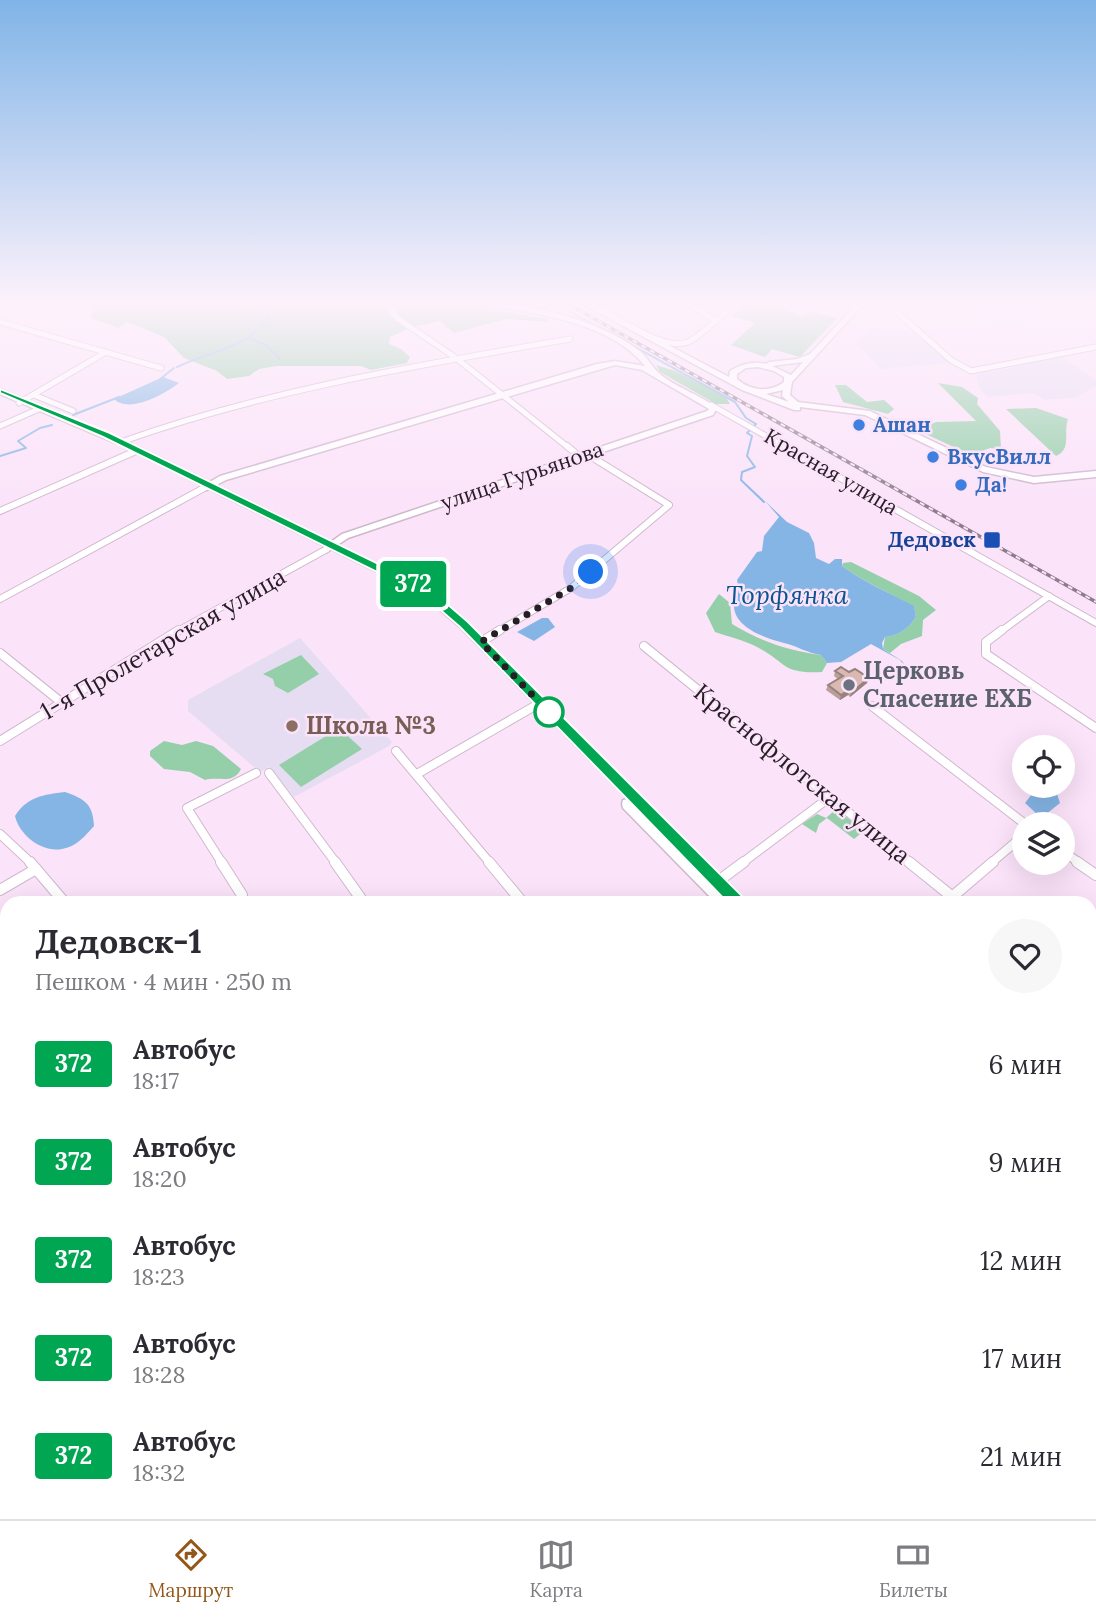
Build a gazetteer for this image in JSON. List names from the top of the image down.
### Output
{
  "streets": {
    "street": [
      "Красная улица",
      "улица Гурьянова",
      "1-я Пролетарская улица",
      "Краснофлотская улица"
    ]
  },
  "crossings": [
    ["Красная улица", "улица Гурьянова"],
    ["улица Гурьянова", "1-я Пролетарская улица"]
  ],
  "water": ["Торфянка"],
  "places": {
    "other": [
      "Ашан",
      "ВкусВилл",
      "Да!",
      "Церковь Спасение ЕХБ",
      "Школа №3"
    ],
    "transit": ["Дедовск"]
  },
  "lines": ["bus line 372"],
  "page": {
    "on_map": "372",
    "heading": ["Дедовск-1", "Пешком · 4 мин · 250 m"],
    "list": [
      {
        "mark": "372",
        "name": "Автобус",
        "note": "18:17",
        "value": "6 мин"
      },
      {
        "mark": "372",
        "name": "Автобус",
        "note": "18:20",
        "value": "9 мин"
      },
      {
        "mark": "372",
        "name": "Автобус",
        "note": "18:23",
        "value": "12 мин"
      },
      {
        "mark": "372",
        "name": "Автобус",
        "note": "18:28",
        "value": "17 мин"
      },
      {
        "mark": "372",
        "name": "Автобус",
        "note": "18:32",
        "value": "21 мин"
      }
    ],
    "tabs": ["Маршрут", "Карта", "Билеты"]
  }
}
